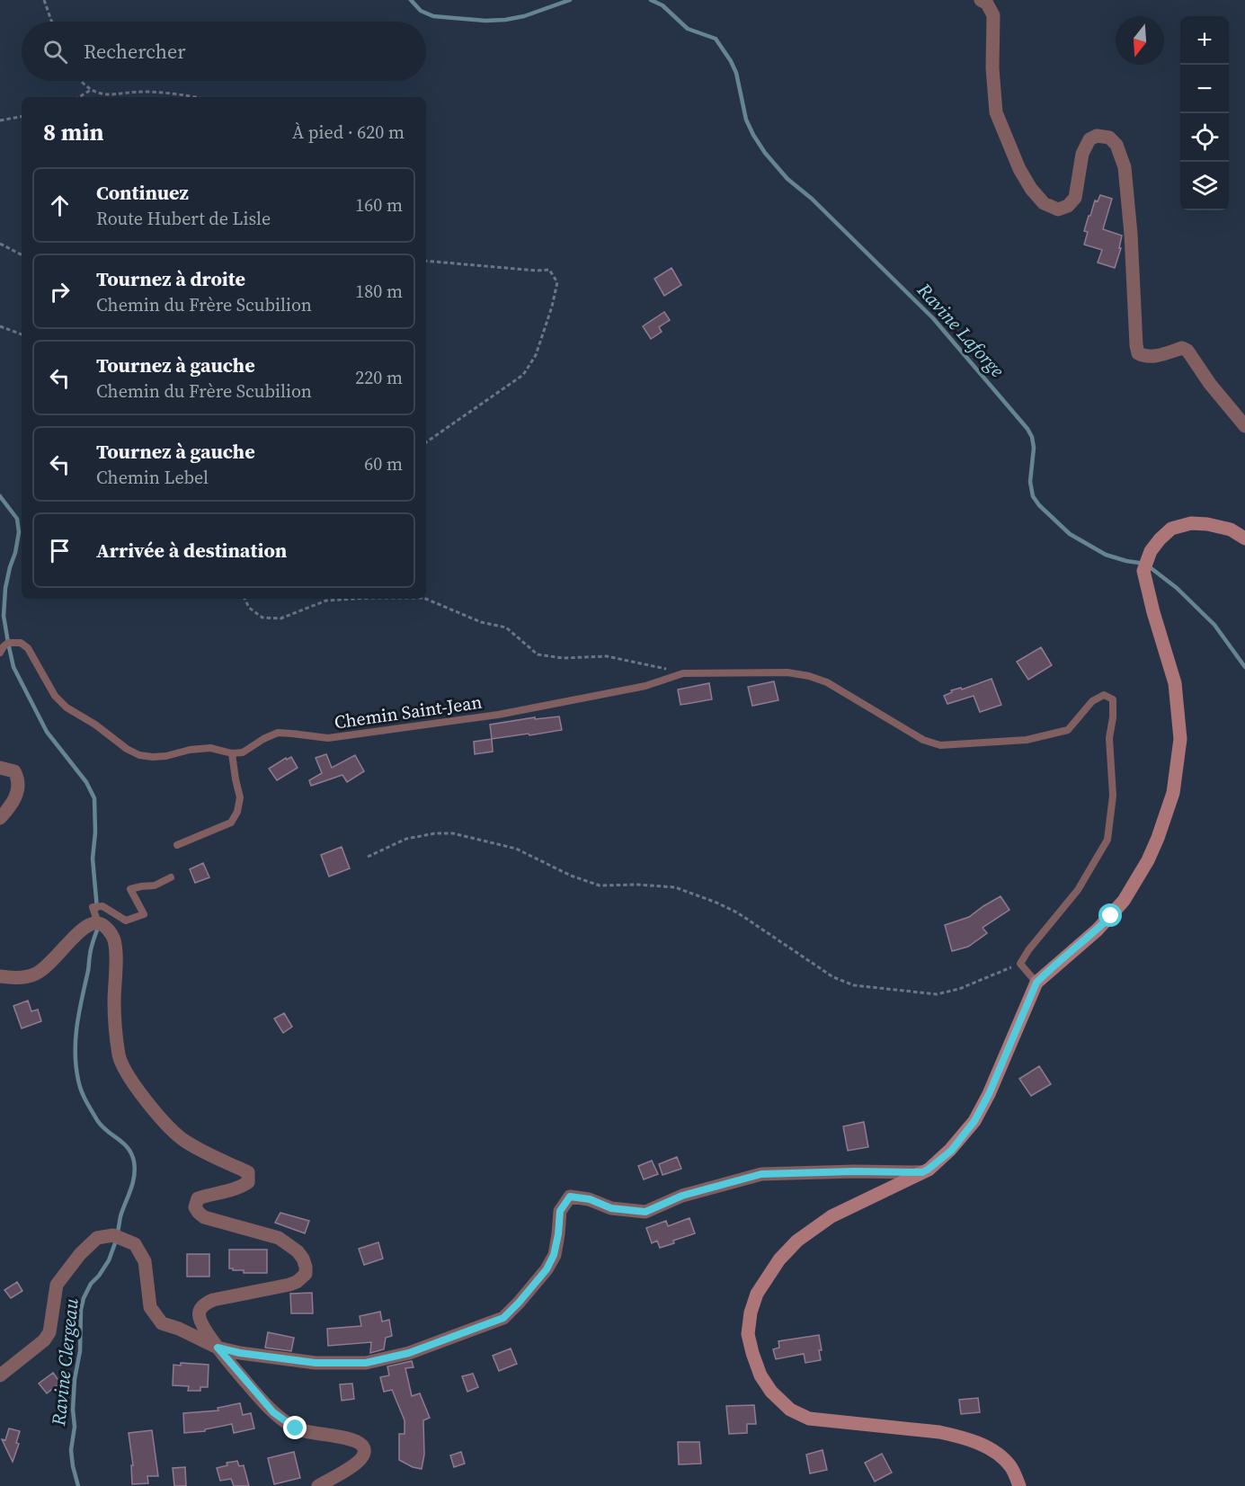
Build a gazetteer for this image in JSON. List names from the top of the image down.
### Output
{
  "streets": {
    "lane": ["Chemin Saint-Jean"]
  },
  "water": ["Ravine Laforge", "Ravine Clergeau"],
  "north": "bottom",
  "page": {
    "map_buttons": ["+", "−"],
    "search": "Rechercher",
    "heading": ["8 min", "À pied · 620 m"],
    "list": [
      ["Continuez", "Route Hubert de Lisle", "160 m"],
      ["Tournez à droite", "Chemin du Frère Scubilion", "180 m"],
      ["Tournez à gauche", "Chemin du Frère Scubilion", "220 m"],
      ["Tournez à gauche", "Chemin Lebel", "60 m"],
      "Arrivée à destination"
    ]
  }
}
